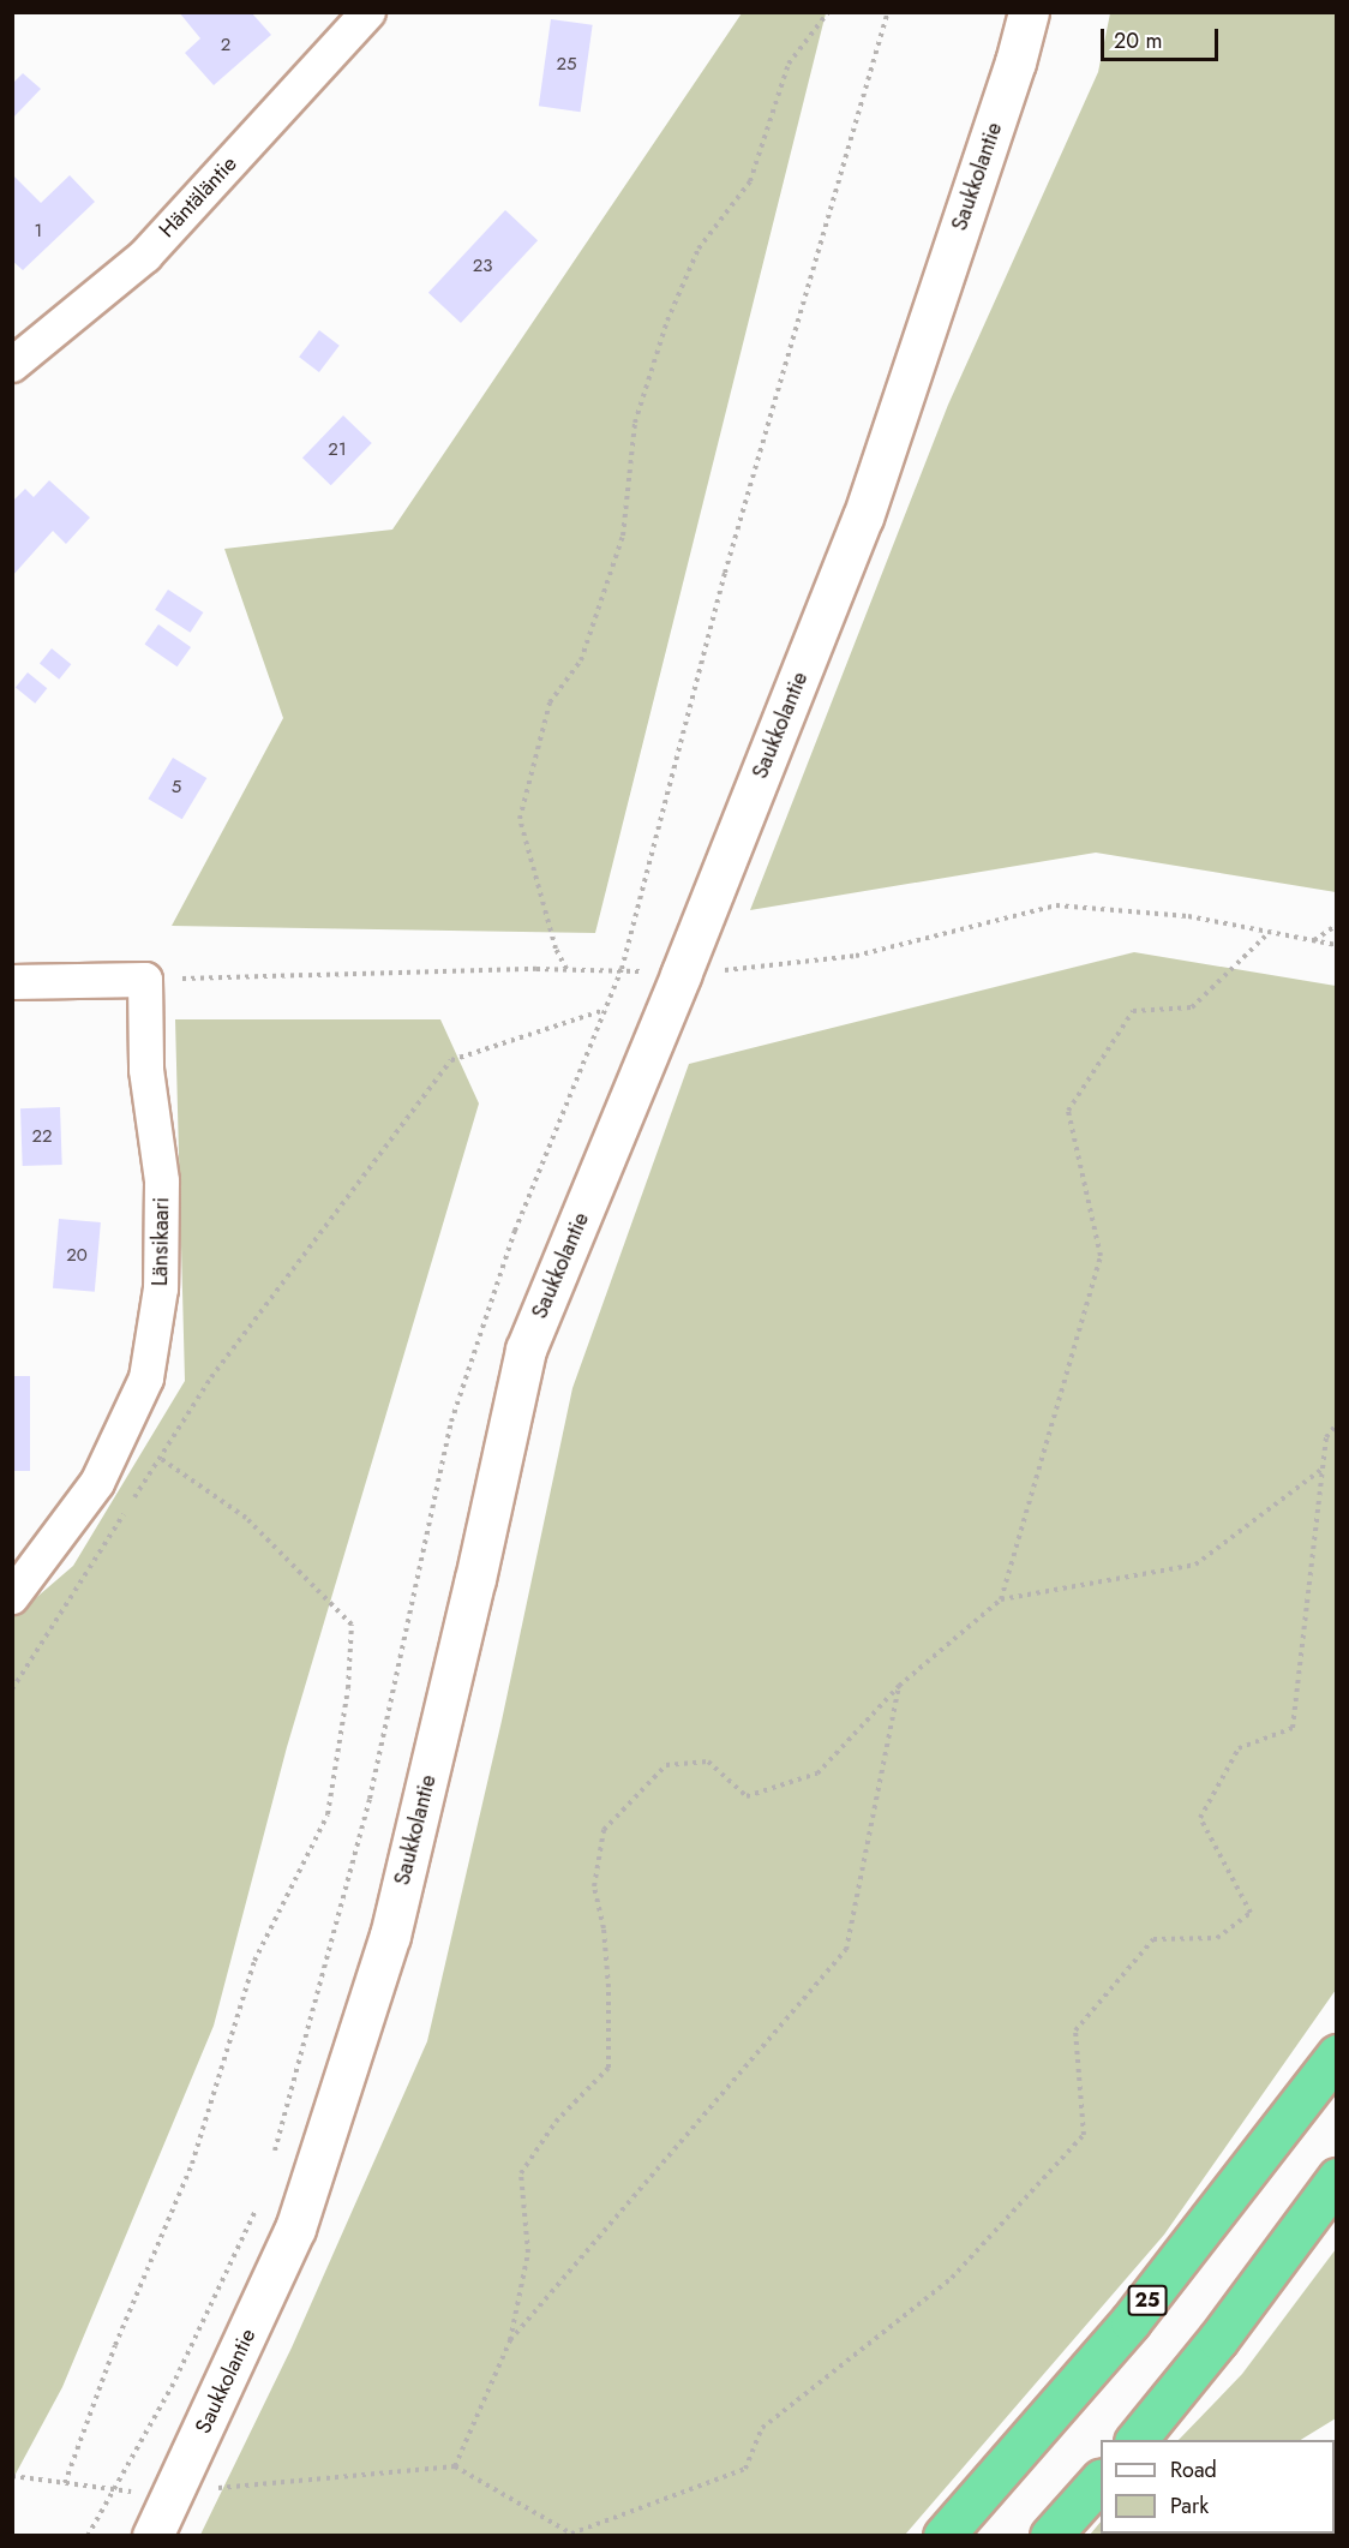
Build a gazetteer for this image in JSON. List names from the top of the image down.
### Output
{
  "streets": {
    "highway": ["25"],
    "street": ["Saukkolantie", "Häntäläntie", "Länsikaari"]
  },
  "house_numbers": [
    "2",
    "25",
    "1",
    "23",
    "21",
    "5",
    "22",
    "20"
  ],
  "legend": ["Road", "Park"],
  "scale_bar": "20 m"
}
